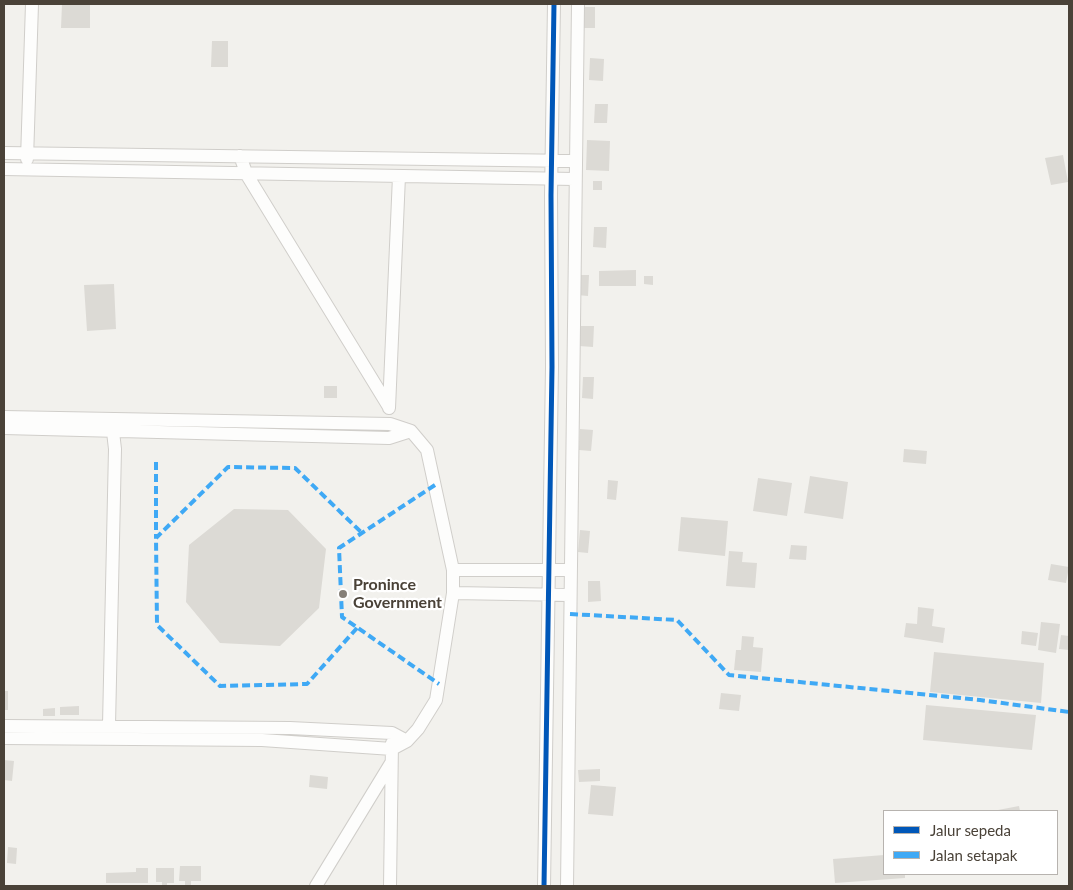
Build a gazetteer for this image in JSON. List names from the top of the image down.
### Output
{
  "places": ["Pronince Government"],
  "legend": ["Jalur sepeda", "Jalan setapak"]
}
